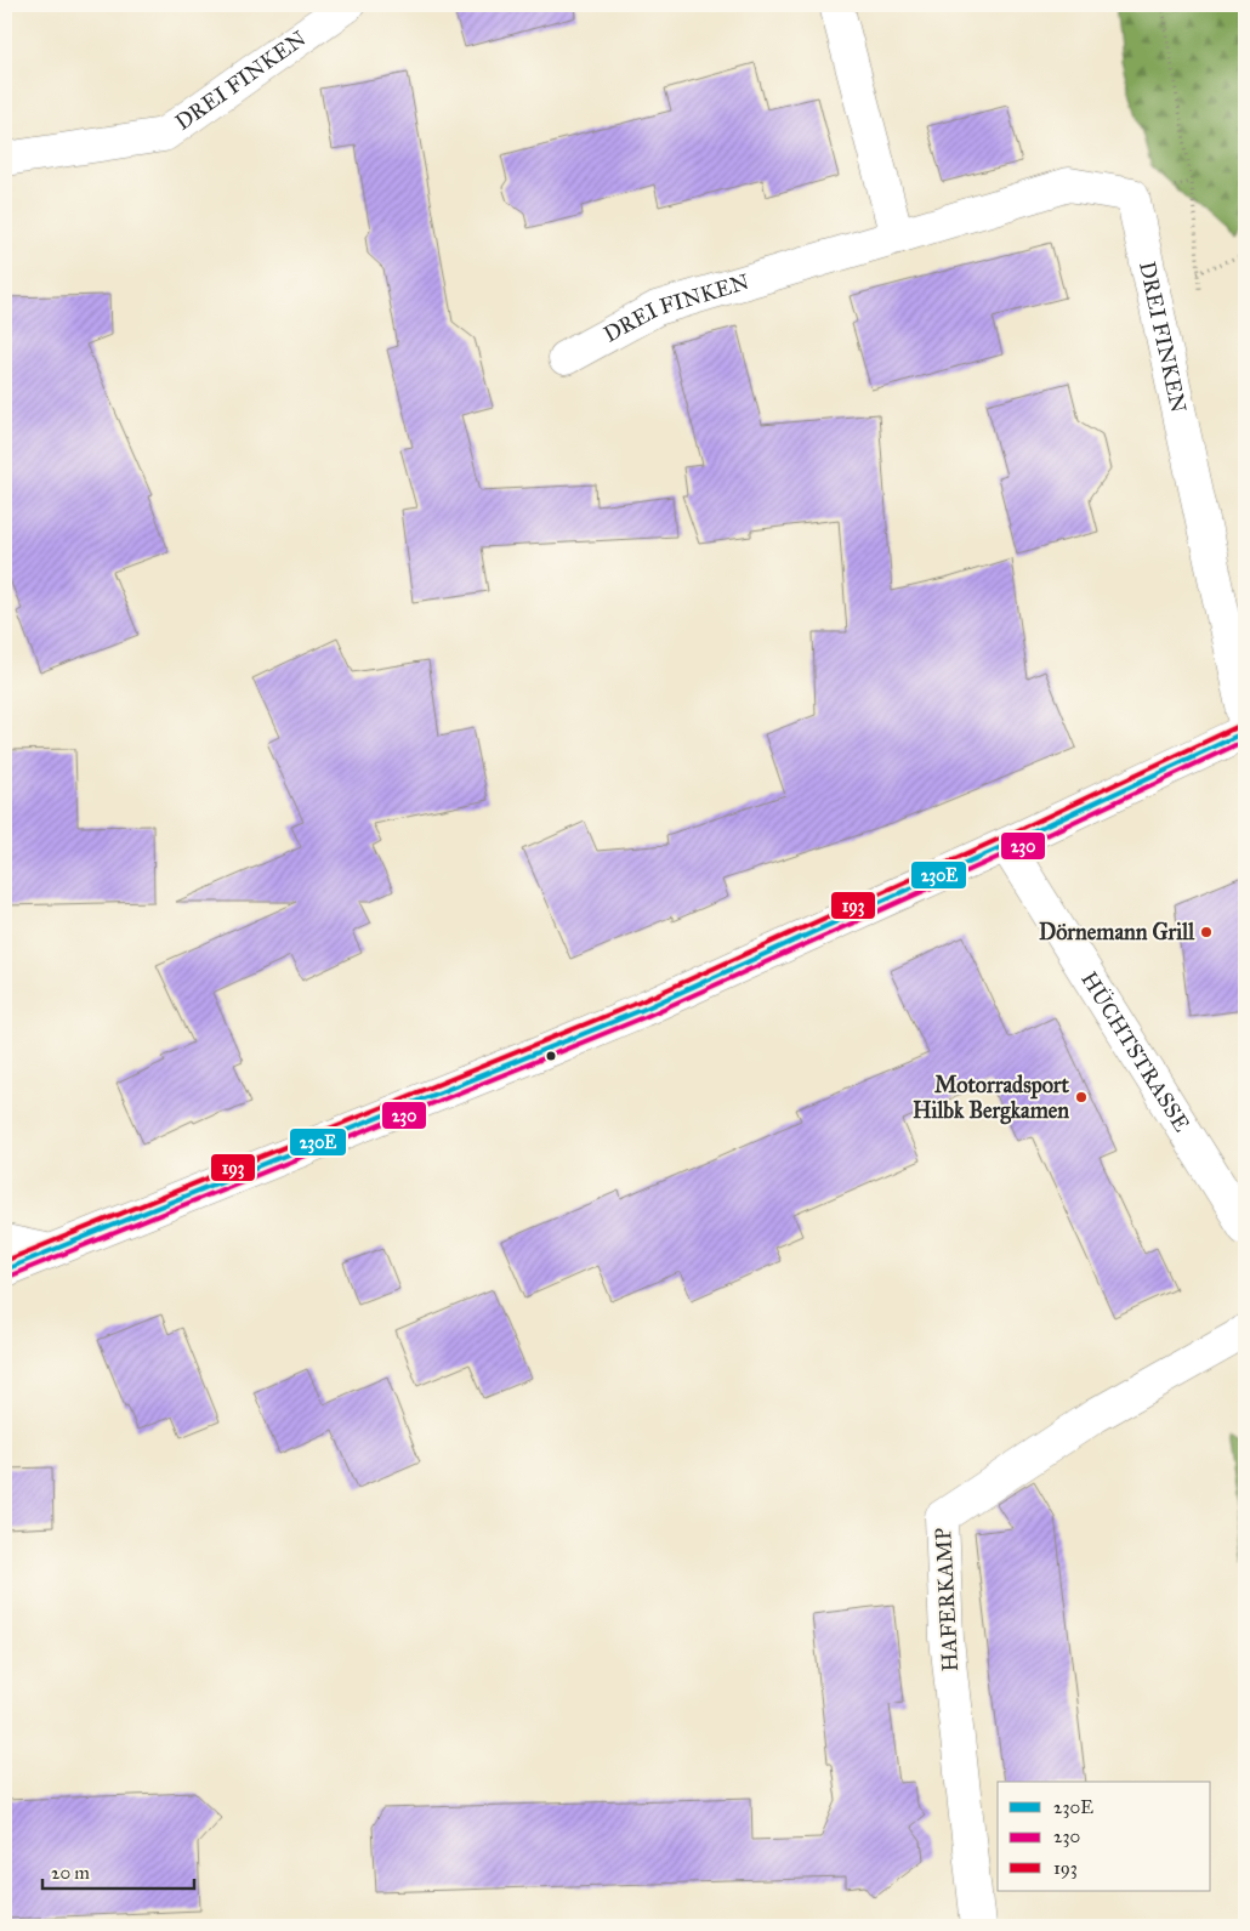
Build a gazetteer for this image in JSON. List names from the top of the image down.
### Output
{
  "streets": {
    "street": ["DREI FINKEN", "HÜCHTSTRASSE", "HAFERKAMP"]
  },
  "places": ["Dörnemann Grill", "Motorradsport Hilbk Bergkamen"],
  "lines": ["transit line 193", "transit line 230E", "transit line 230"],
  "legend": ["230E", "230", "193"],
  "scale_bar": "20 m"
}
